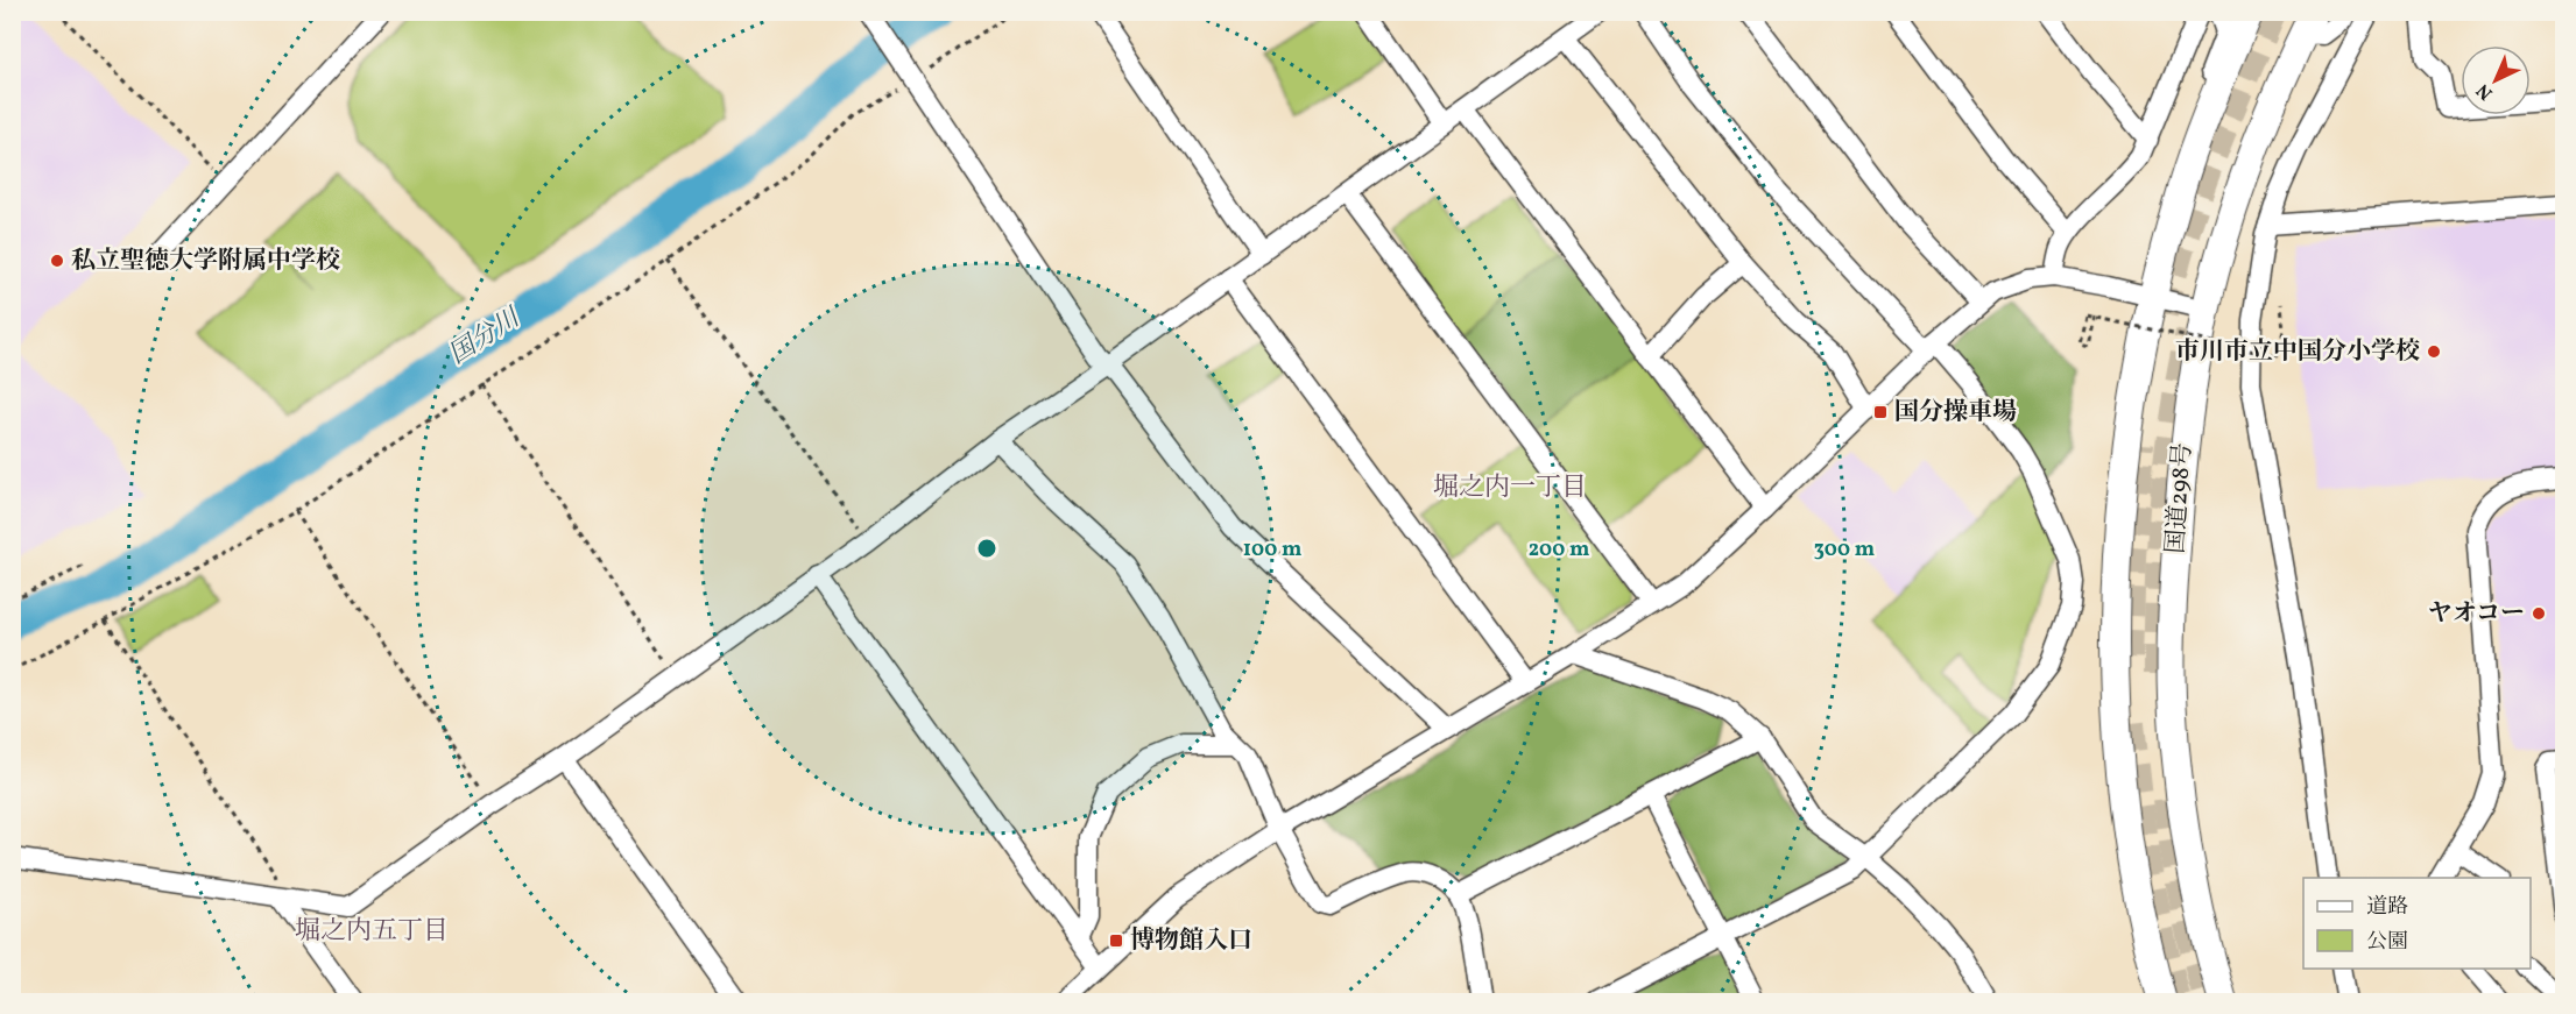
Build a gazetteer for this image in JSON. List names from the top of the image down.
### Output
{
  "streets": {
    "highway": ["国道298号"]
  },
  "districts": ["堀之内一丁目", "堀之内五丁目"],
  "water": ["国分川"],
  "places": {
    "other": ["私立聖徳大学附属中学校", "市川市立中国分小学校", "ヤオコー"],
    "transit": ["国分操車場", "博物館入口"]
  },
  "legend": ["道路", "公園"],
  "north": "bottom left",
  "rings": ["100 m", "200 m", "300 m"]
}
